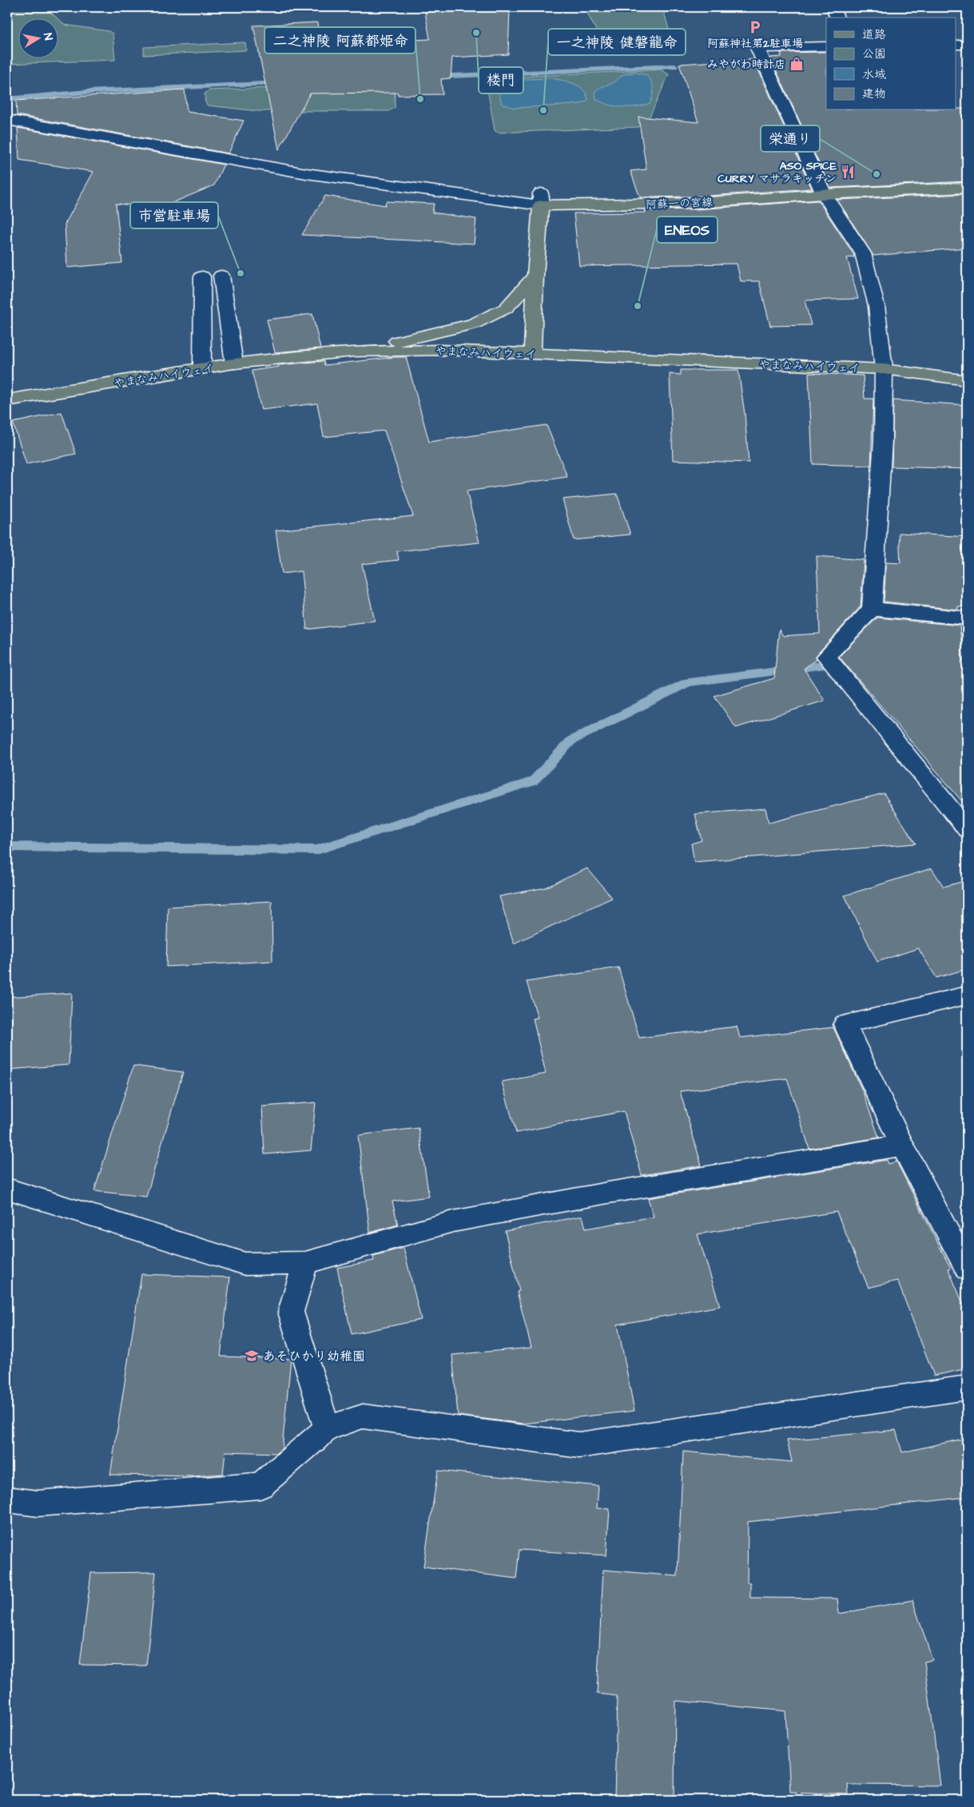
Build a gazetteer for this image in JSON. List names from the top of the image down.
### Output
{
  "streets": {
    "main road": ["阿蘇一の宮線", "やまなみハイウェイ"]
  },
  "places": {
    "parking": ["阿蘇神社第2駐車場"],
    "other": [
      "楼門",
      "二之神陵 阿蘇都姫命",
      "一之神陵 健磐龍命",
      "栄通り",
      "市営駐車場",
      "ENEOS"
    ],
    "shop": ["みやがわ時計店"],
    "restaurant": ["ASO SPICE CURRY マサラキッチン"],
    "school or university": ["あそひかり幼稚園"]
  },
  "legend": [
    "道路",
    "公園",
    "水域",
    "建物"
  ],
  "north": "right"
}
